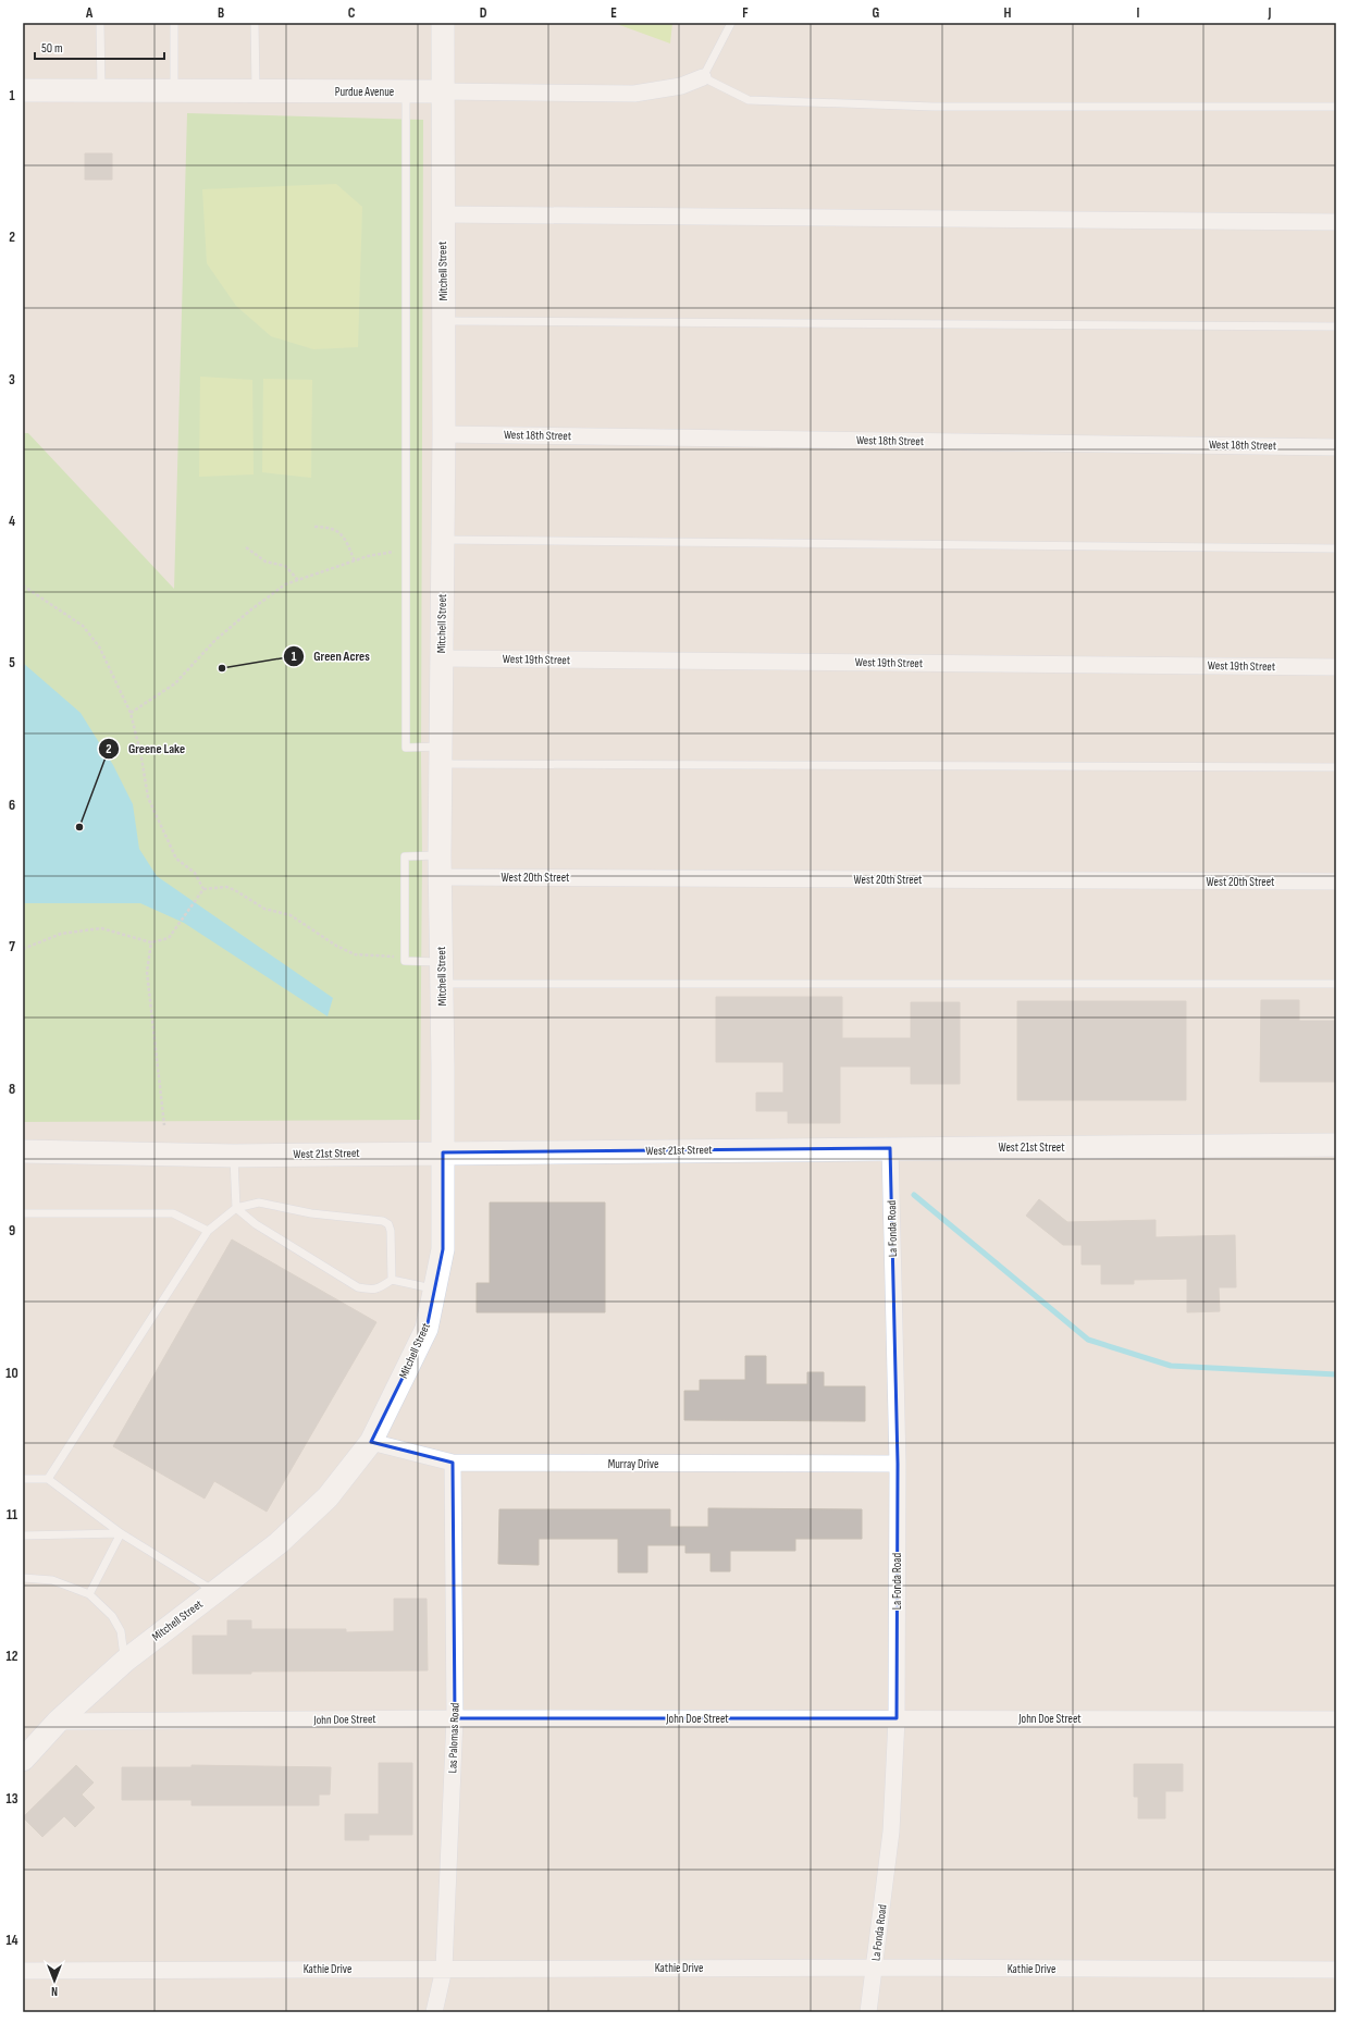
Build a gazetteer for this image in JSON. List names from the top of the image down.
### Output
{
  "streets": {
    "street": [
      "Purdue Avenue",
      "Mitchell Street",
      "West 18th Street",
      "West 19th Street",
      "West 20th Street",
      "West 21st Street",
      "La Fonda Road",
      "Murray Drive",
      "John Doe Street",
      "Las Palomas Road",
      "Kathie Drive"
    ]
  },
  "crossings": [
    ["Purdue Avenue", "Mitchell Street"],
    ["Mitchell Street", "West 18th Street"],
    ["Mitchell Street", "West 19th Street"],
    ["Mitchell Street", "West 20th Street"],
    ["Mitchell Street", "West 21st Street"],
    ["Mitchell Street", "Murray Drive"],
    ["Mitchell Street", "John Doe Street"],
    ["West 21st Street", "La Fonda Road"],
    ["La Fonda Road", "Murray Drive"],
    ["La Fonda Road", "John Doe Street"],
    ["La Fonda Road", "Kathie Drive"],
    ["Murray Drive", "Las Palomas Road"],
    ["John Doe Street", "Las Palomas Road"],
    ["Las Palomas Road", "Kathie Drive"]
  ],
  "places": ["Green Acres", "Greene Lake"],
  "scale_bar": "50 m",
  "north": "bottom",
  "grid": {
    "columns": [
      "A",
      "B",
      "C",
      "D",
      "E",
      "F",
      "G",
      "H",
      "I",
      "J"
    ],
    "rows": [
      "1",
      "2",
      "3",
      "4",
      "5",
      "6",
      "7",
      "8",
      "9",
      "10",
      "11",
      "12",
      "13",
      "14"
    ]
  }
}
